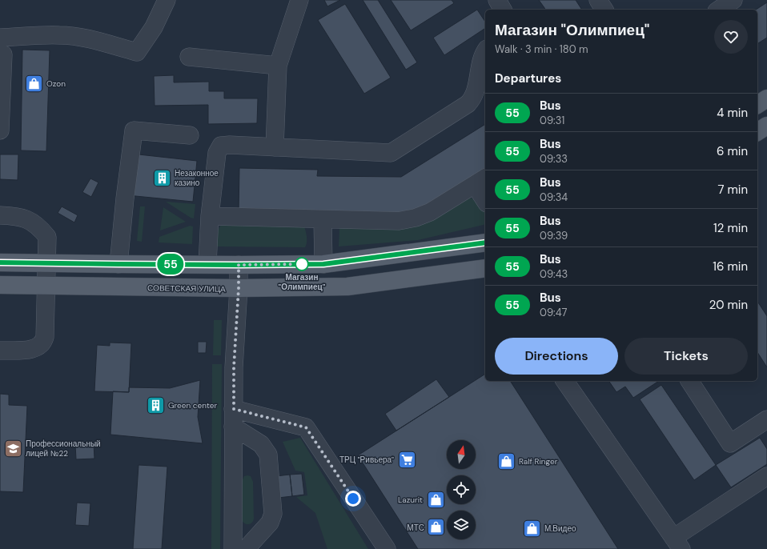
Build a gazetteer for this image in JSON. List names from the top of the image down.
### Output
{
  "streets": {
    "main road": ["СОВЕТСКАЯ УЛИЦА"]
  },
  "places": {
    "shop": [
      "Ozon",
      "Ralf Ringer",
      "Lazurit",
      "МТС",
      "М.Видео"
    ],
    "building": ["Незаконное казино", "Green center"],
    "other": ["Магазин \"Олимпиец\""],
    "school or university": ["Профессиональный лицей №22"],
    "supermarket": ["ТРЦ \"Ривьера\""]
  },
  "lines": ["bus line 55"],
  "north": "top",
  "page": {
    "on_map": "55",
    "heading": [
      ["Магазин \"Олимпиец\"", "Walk · 3 min · 180 m"],
      "Departures"
    ],
    "list": [
      {
        "mark": "55",
        "name": "Bus",
        "note": "09:31",
        "value": "4 min"
      },
      {
        "mark": "55",
        "name": "Bus",
        "note": "09:33",
        "value": "6 min"
      },
      {
        "mark": "55",
        "name": "Bus",
        "note": "09:34",
        "value": "7 min"
      },
      {
        "mark": "55",
        "name": "Bus",
        "note": "09:39",
        "value": "12 min"
      },
      {
        "mark": "55",
        "name": "Bus",
        "note": "09:43",
        "value": "16 min"
      },
      {
        "mark": "55",
        "name": "Bus",
        "note": "09:47",
        "value": "20 min"
      }
    ],
    "buttons": ["Directions", "Tickets"]
  }
}
